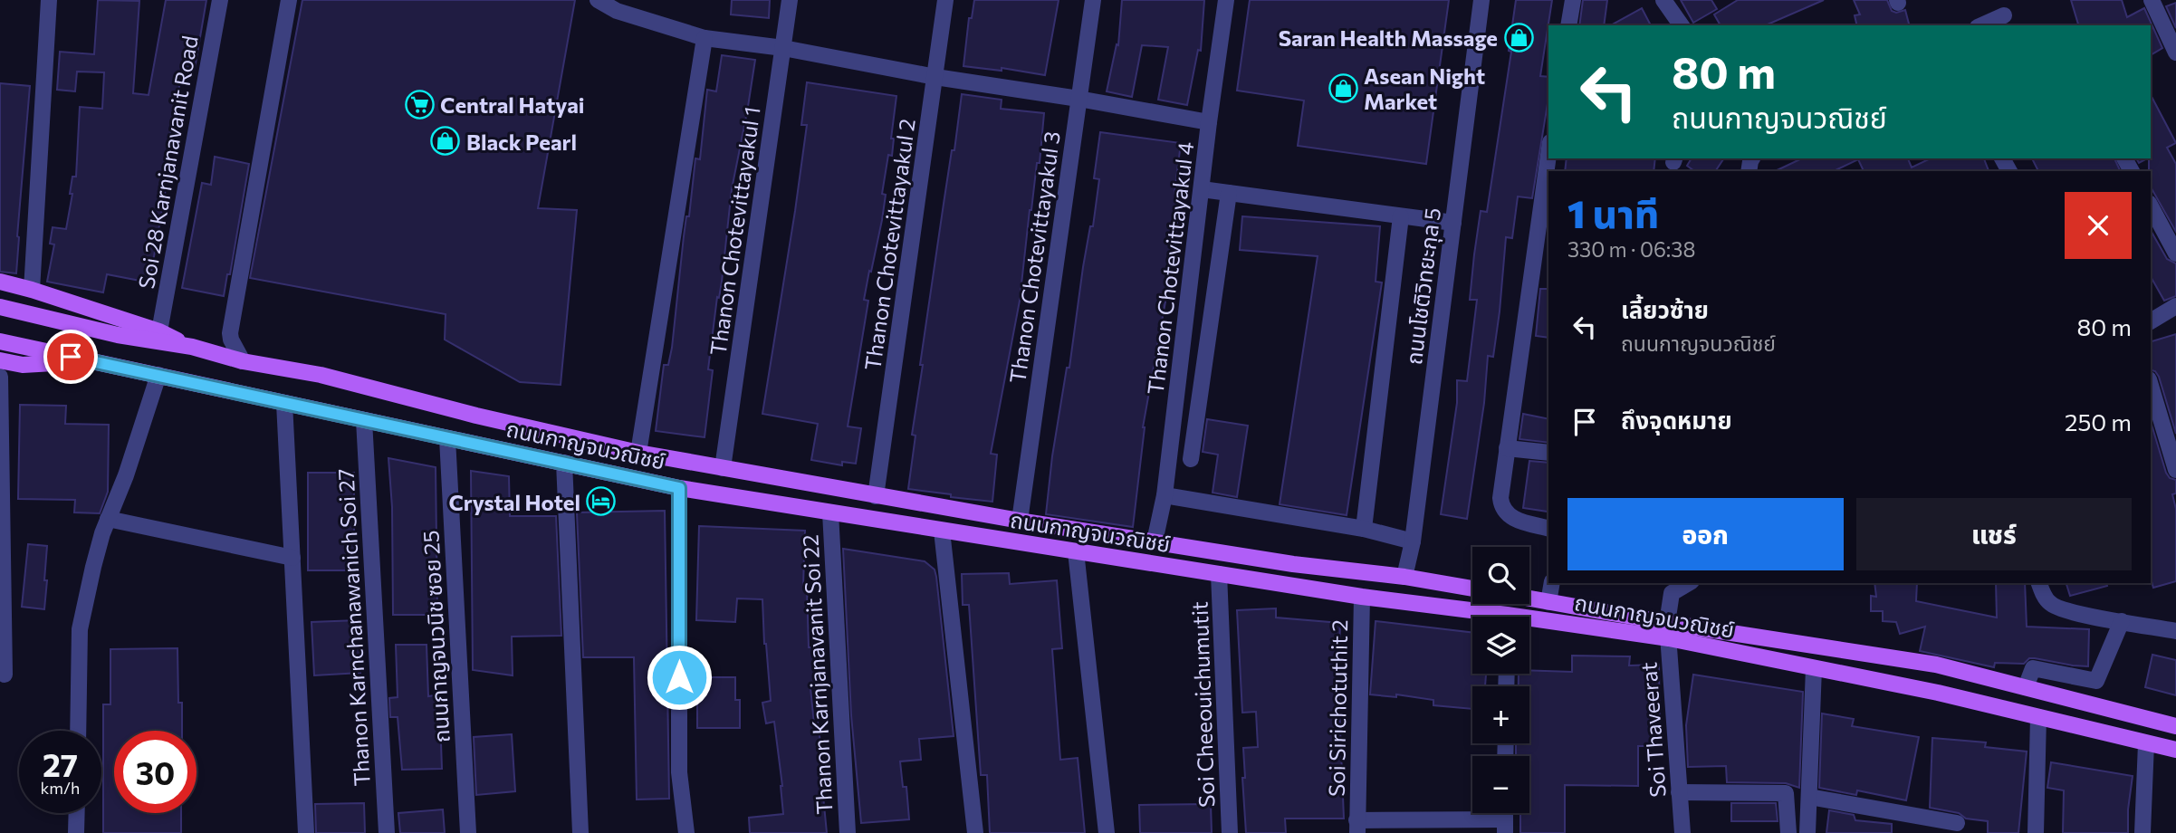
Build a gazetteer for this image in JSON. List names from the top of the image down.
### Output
{
  "streets": {
    "main road": ["ถนนกาญจนวณิชย์"],
    "street": [
      "Soi 28 Karnjanavanit Road",
      "Thanon Chotevittayakul 1",
      "Thanon Chotevittayakul 2",
      "Thanon Chotevittayakul 3",
      "Thanon Chotevittayakul 4",
      "ถนนโชติวิทยะกุล 5",
      "Thanon Karnchanawanich Soi 27",
      "ถนนกาญจนวนิช ซอย 25",
      "Thanon Karnjanavanit Soi 22",
      "Soi Cheeouichumutit",
      "Soi Sirichotuthit 2",
      "Soi Thaveerat"
    ]
  },
  "crossings": [
    ["Thanon Chotevittayakul 1", "ถนนกาญจนวณิชย์"],
    ["Thanon Chotevittayakul 2", "ถนนกาญจนวณิชย์"],
    ["Thanon Chotevittayakul 3", "ถนนกาญจนวณิชย์"],
    ["Thanon Chotevittayakul 4", "ถนนกาญจนวณิชย์"],
    ["ถนนโชติวิทยะกุล 5", "ถนนกาญจนวณิชย์"],
    ["ถนนกาญจนวณิชย์", "Thanon Karnchanawanich Soi 27"],
    ["ถนนกาญจนวณิชย์", "ถนนกาญจนวนิช ซอย 25"],
    ["ถนนกาญจนวณิชย์", "Thanon Karnjanavanit Soi 22"],
    ["ถนนกาญจนวณิชย์", "Soi Cheeouichumutit"],
    ["ถนนกาญจนวณิชย์", "Soi Sirichotuthit 2"],
    ["ถนนกาญจนวณิชย์", "Soi Thaveerat"]
  ],
  "places": {
    "shop": ["Saran Health Massage", "Asean Night Market", "Black Pearl"],
    "supermarket": ["Central Hatyai"],
    "hotel": ["Crystal Hotel"]
  },
  "page": {
    "turn": ["80 m", "ถนนกาญจนวณิชย์"],
    "heading": ["1 นาที", "330 m · 06:38"],
    "list": [
      {
        "name": "เลี้ยวซ้าย",
        "note": "ถนนกาญจนวณิชย์",
        "value": "80 m"
      },
      {
        "name": "ถึงจุดหมาย",
        "value": "250 m"
      }
    ],
    "buttons": ["ออก", "แชร์"],
    "map_buttons": ["+", "−"],
    "speed": "27 km/h",
    "limit": "30"
  }
}
